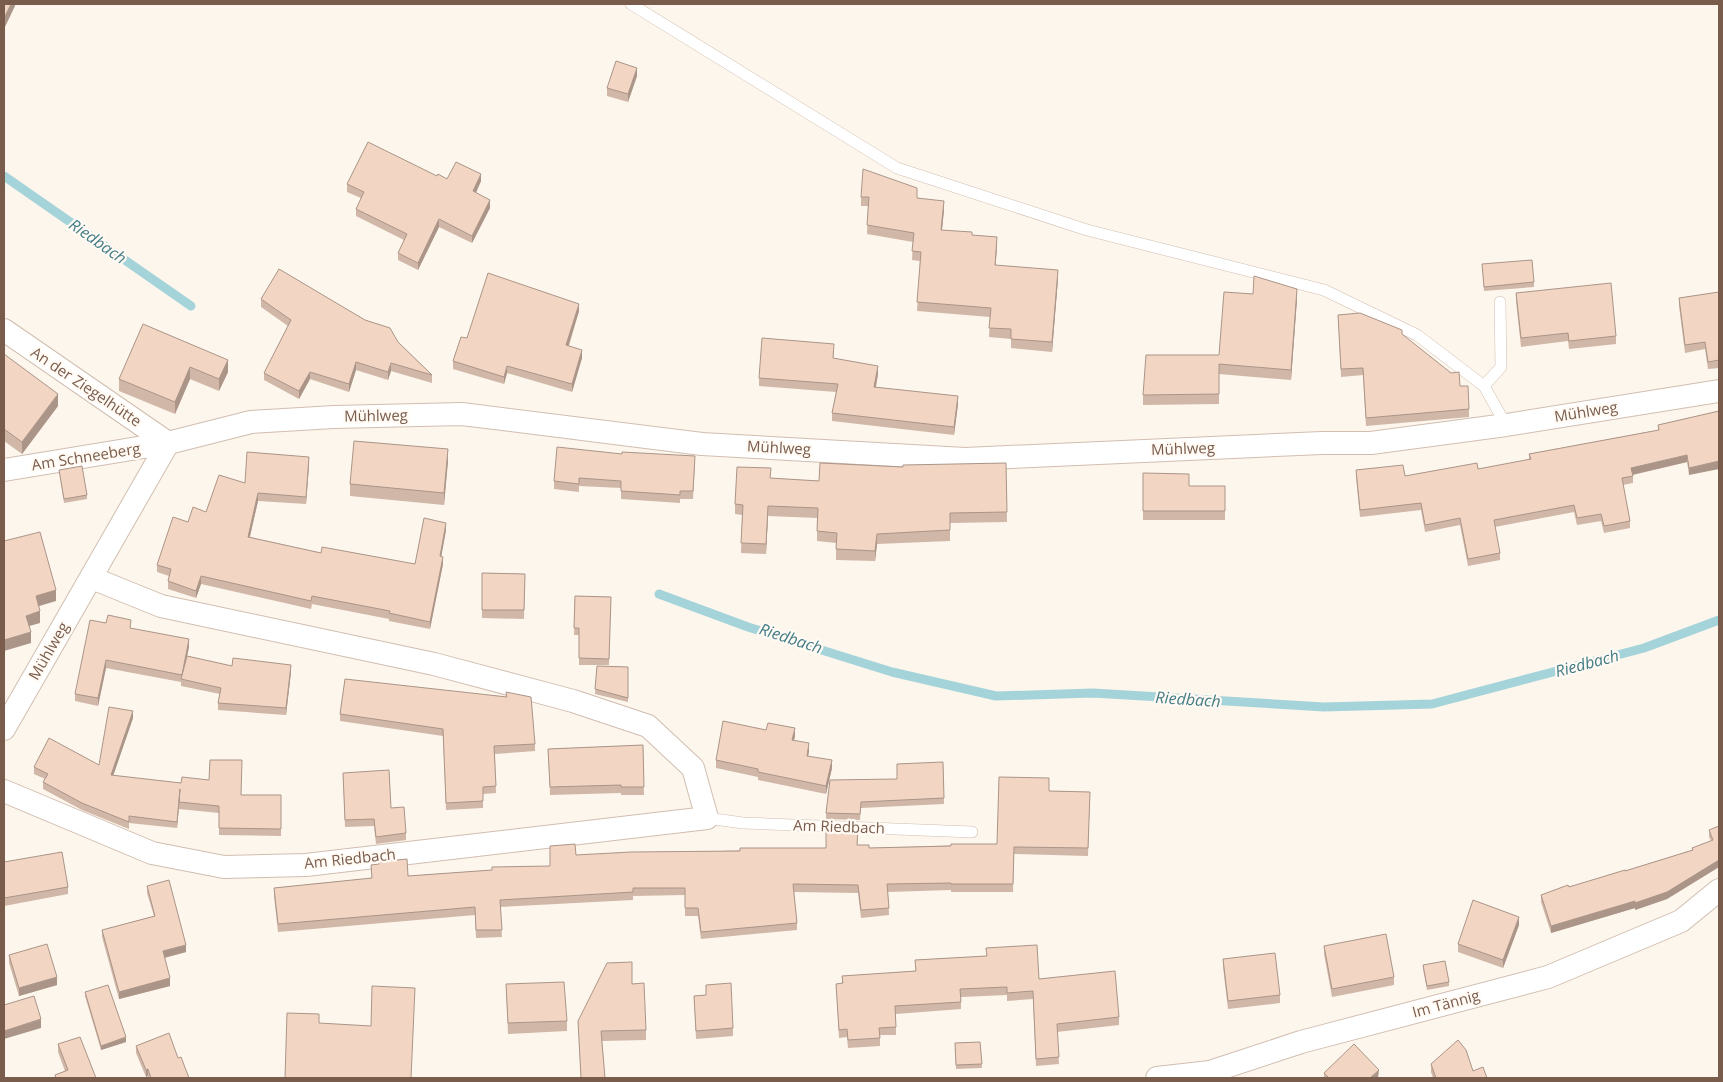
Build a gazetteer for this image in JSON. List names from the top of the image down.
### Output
{
  "streets": {
    "street": [
      "An der Ziegelhütte",
      "Mühlweg",
      "Am Schneeberg",
      "Am Riedbach",
      "Im Tännig"
    ]
  },
  "crossings": [
    ["An der Ziegelhütte", "Mühlweg"],
    ["An der Ziegelhütte", "Am Schneeberg"],
    ["Mühlweg", "Am Schneeberg"]
  ],
  "water": ["Riedbach"]
}
